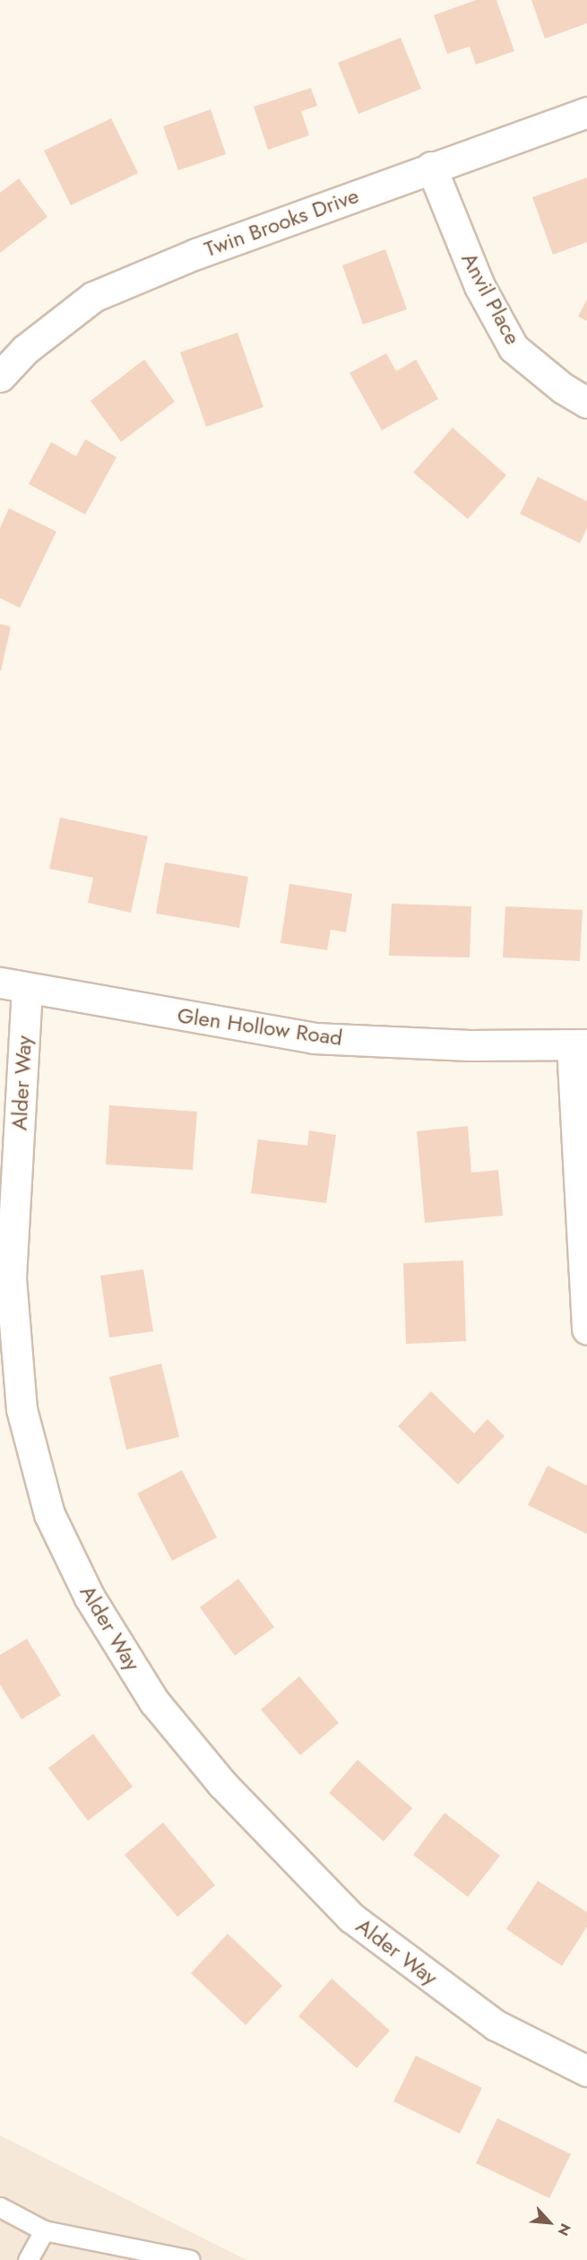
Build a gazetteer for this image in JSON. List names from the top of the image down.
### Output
{
  "streets": {
    "street": [
      "Twin Brooks Drive",
      "Anvil Place",
      "Glen Hollow Road",
      "Alder Way"
    ]
  },
  "crossings": [
    ["Twin Brooks Drive", "Anvil Place"],
    ["Glen Hollow Road", "Alder Way"]
  ],
  "north": "bottom right"
}
